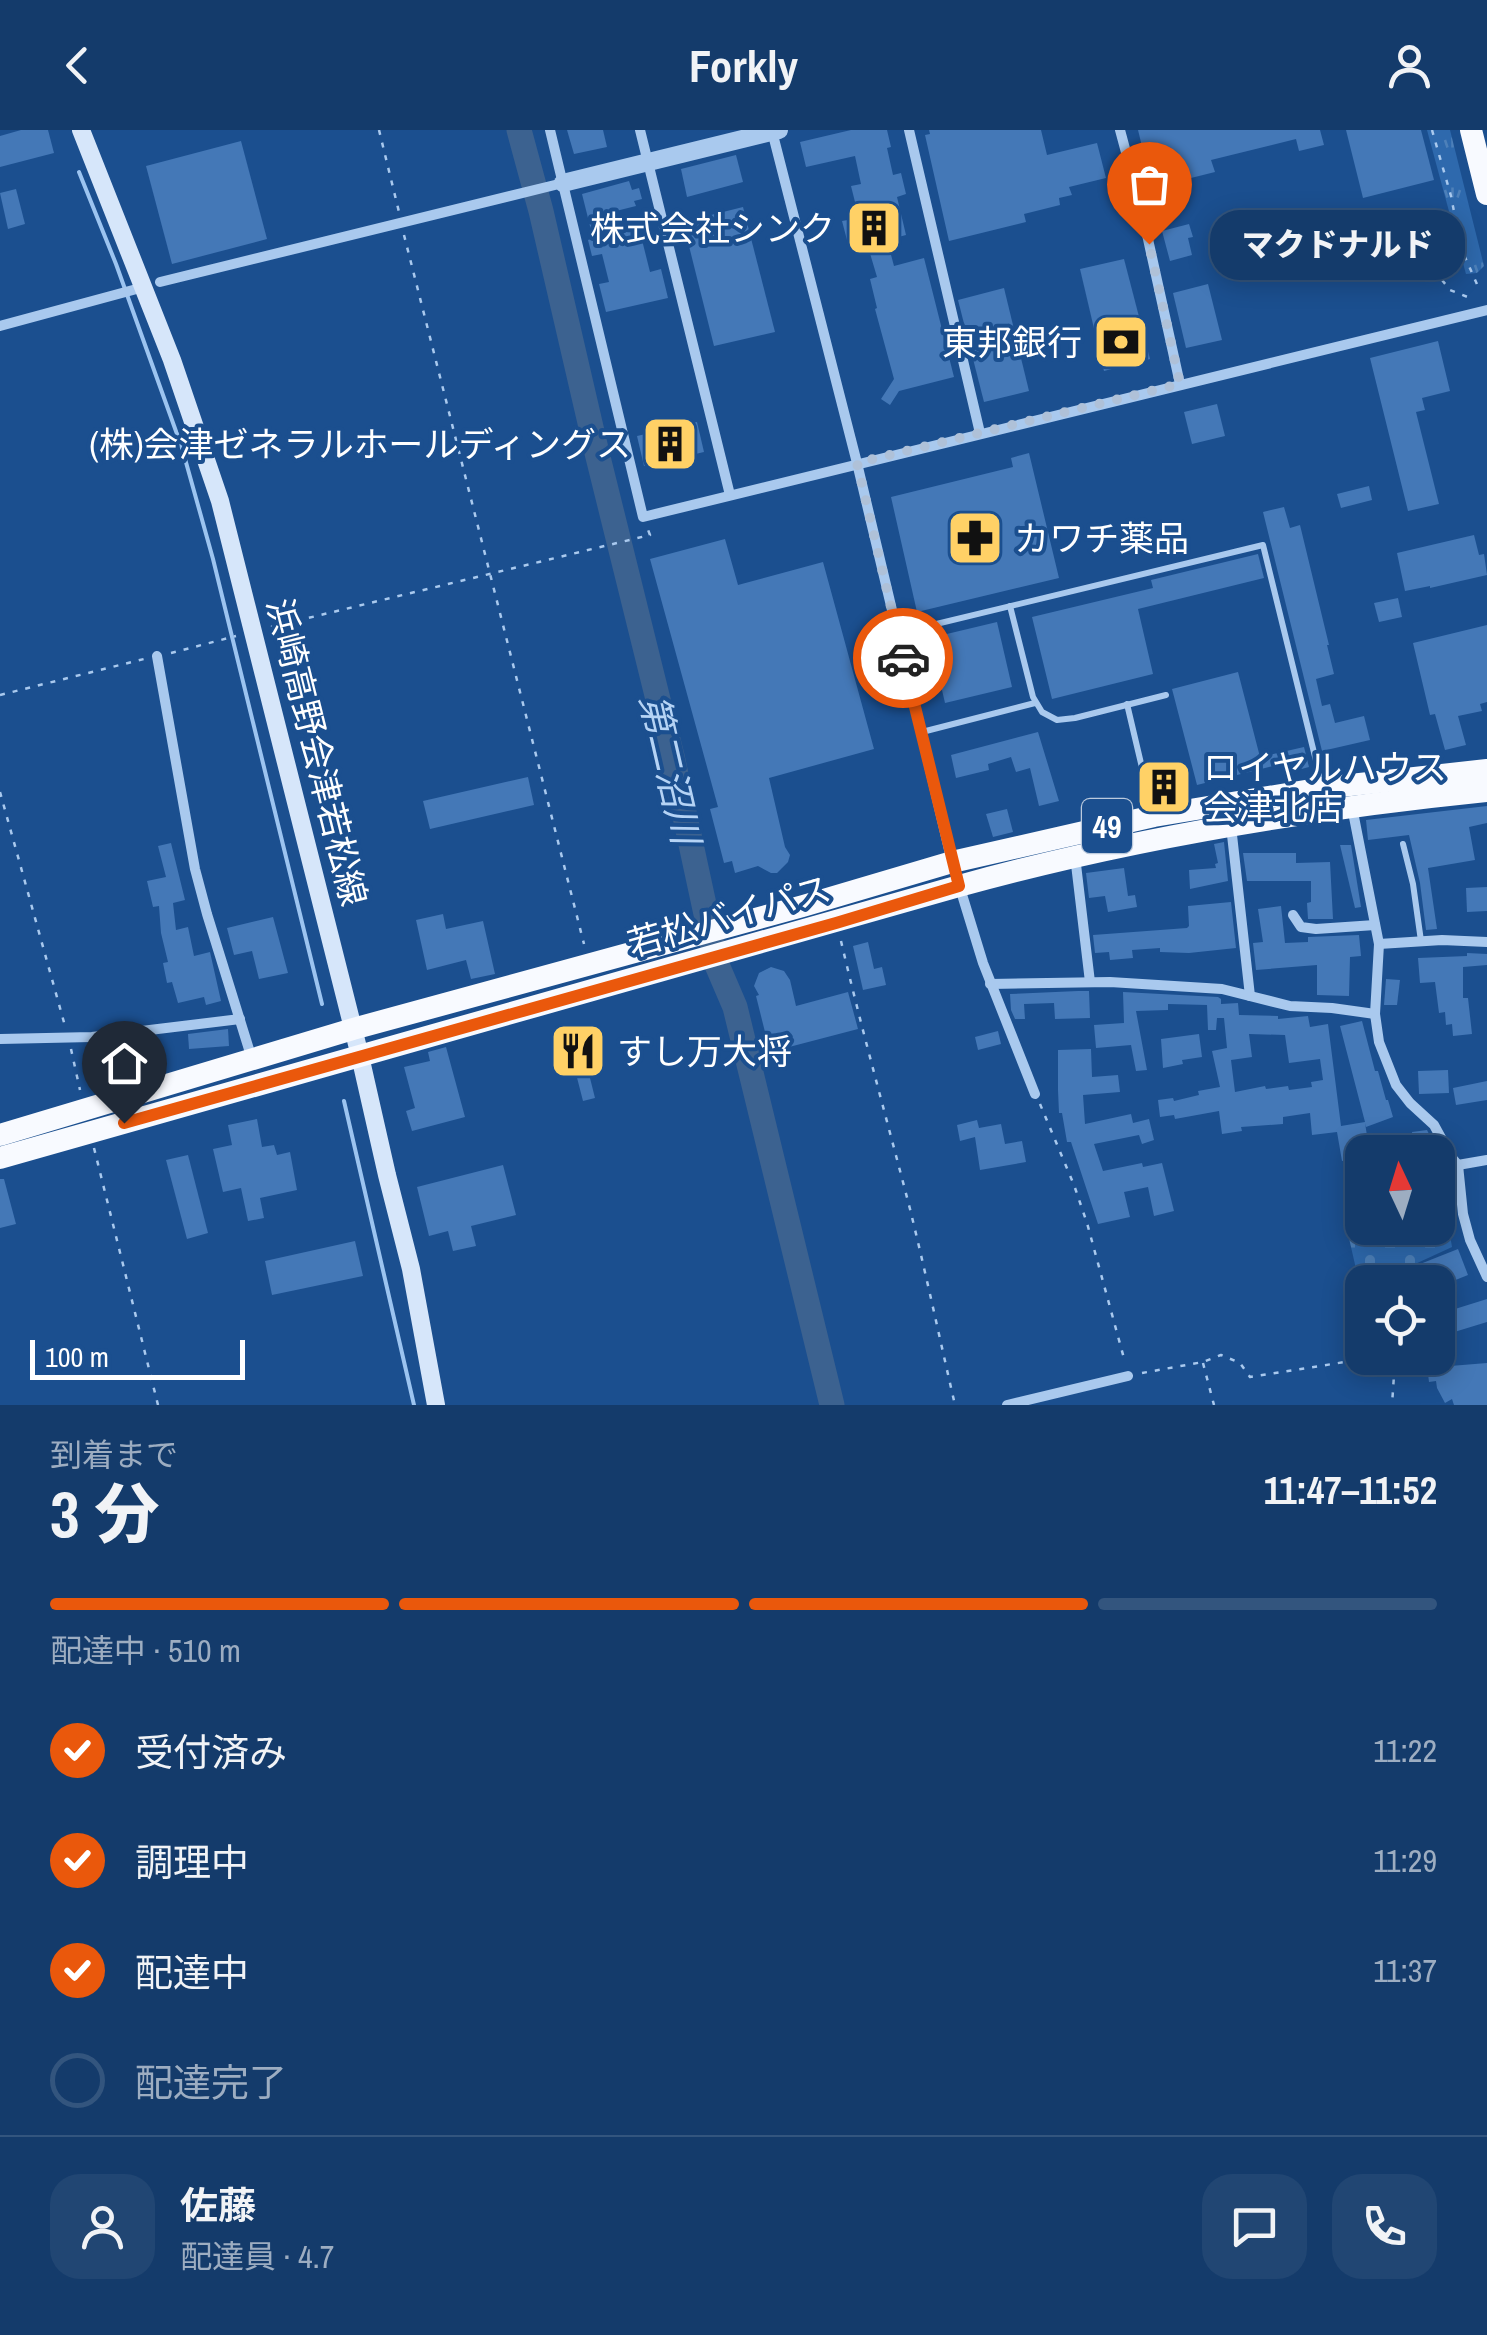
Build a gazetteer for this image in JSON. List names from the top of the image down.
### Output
{
  "streets": {
    "highway": ["49", "若松バイパス"],
    "main road": ["浜崎高野会津若松線"]
  },
  "crossings": [
    ["浜崎高野会津若松線", "若松バイパス"]
  ],
  "water": ["第二沼川"],
  "places": {
    "building": ["株式会社シンク", "(株)会津ゼネラルホールディングス", "ロイヤルハウス 会津北店"],
    "other": ["マクドナルド"],
    "bank": ["東邦銀行"],
    "pharmacy": ["カワチ薬品"],
    "restaurant": ["すし万大将"]
  },
  "scale_bar": "100 m",
  "north": "top",
  "page": {
    "header": "Forkly",
    "bubble": "マクドナルド",
    "scale": "100 m",
    "heading": ["3 分", "到着まで", "11:47–11:52"],
    "panel": ["佐藤", "配達員 · 4.7"],
    "bar": "配達中 · 510 m",
    "list": [
      ["受付済み", "11:22"],
      ["調理中", "11:29"],
      ["配達中", "11:37"],
      "配達完了"
    ]
  }
}
